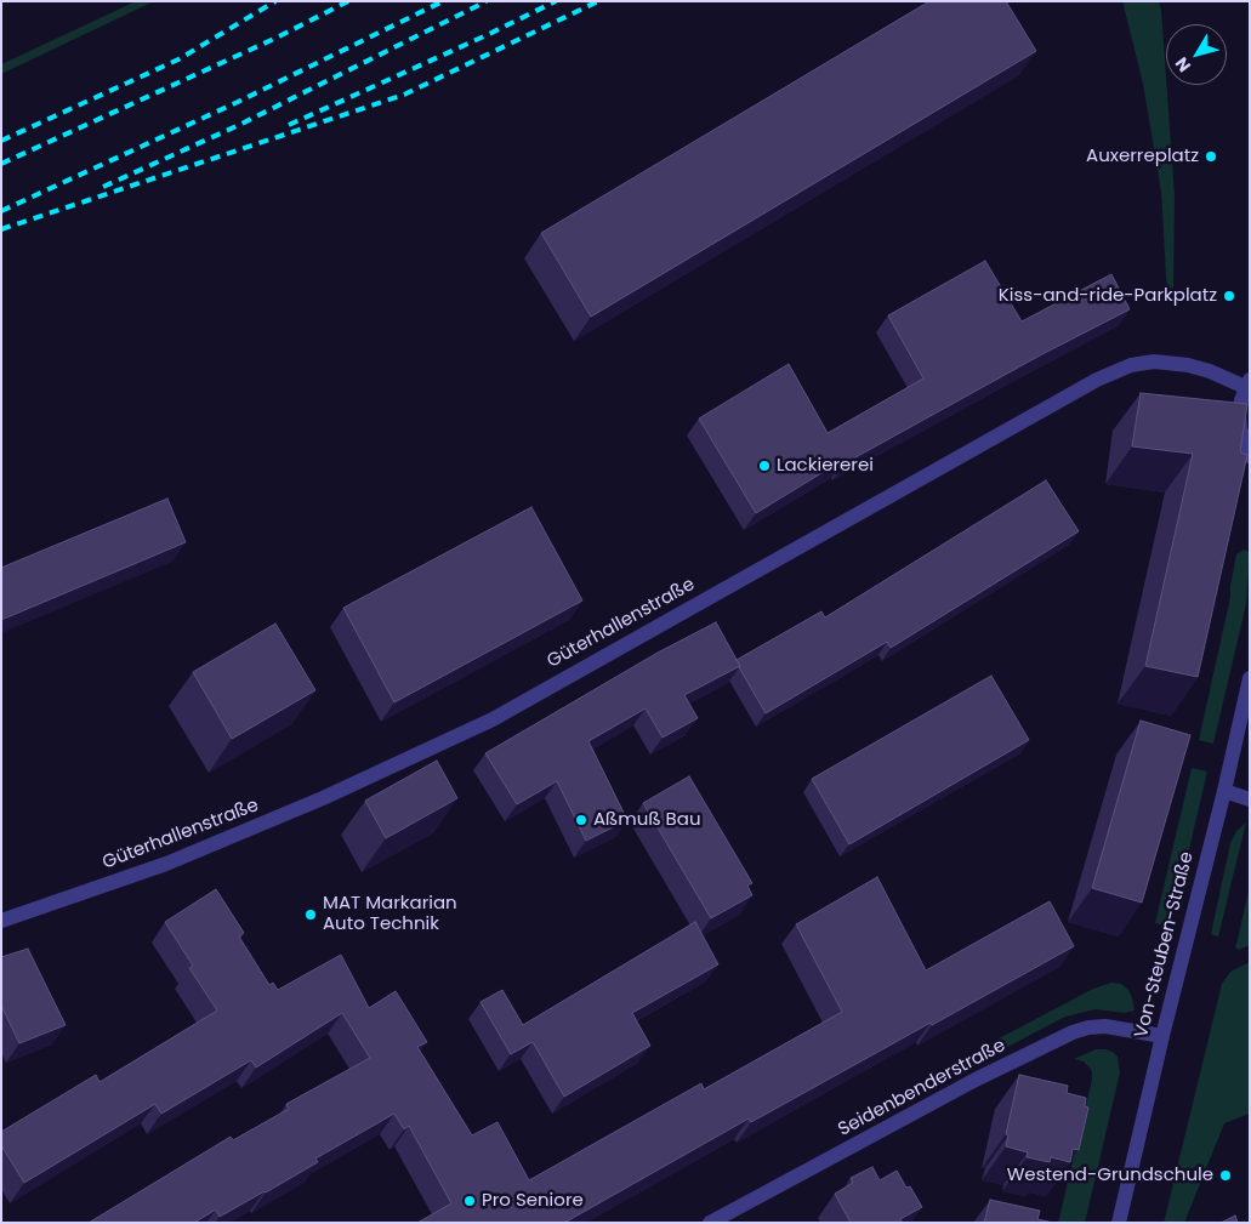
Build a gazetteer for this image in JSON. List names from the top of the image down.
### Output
{
  "streets": {
    "street": ["Güterhallenstraße", "Von-Steuben-Straße", "Seidenbenderstraße"]
  },
  "crossings": [
    ["Von-Steuben-Straße", "Seidenbenderstraße"]
  ],
  "places": [
    "Auxerreplatz",
    "Kiss-and-ride-Parkplatz",
    "Lackiererei",
    "Aßmuß Bau",
    "MAT Markarian Auto Technik",
    "Westend-Grundschule",
    "Pro Seniore"
  ],
  "north": "bottom left"
}
